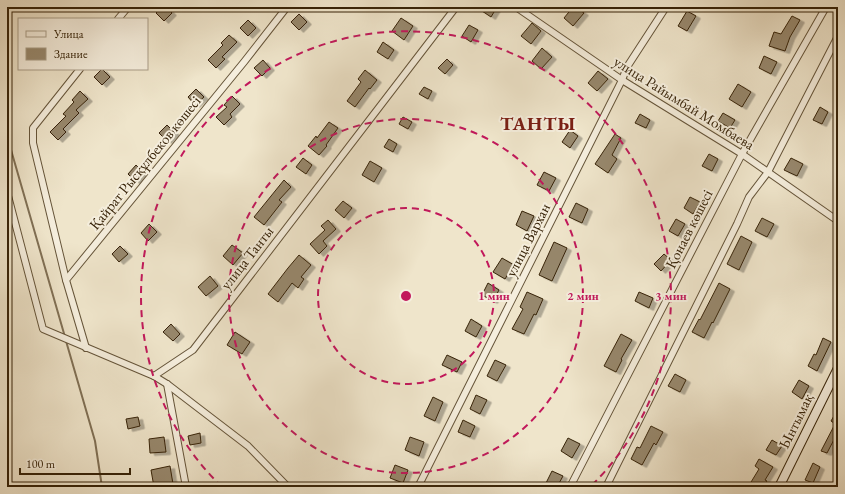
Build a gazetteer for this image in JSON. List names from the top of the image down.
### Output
{
  "streets": {
    "street": [
      "улица Райымбай Момбаева",
      "Қайрат Рысқұлбеков көшесі",
      "Қонаев көшесі",
      "улица Вархан",
      "улица Танты",
      "Ынтымақ"
    ]
  },
  "crossings": [
    ["улица Райымбай Момбаева", "Қонаев көшесі"],
    ["улица Райымбай Момбаева", "улица Вархан"]
  ],
  "districts": ["ТАНТЫ"],
  "legend": ["Улица", "Здание"],
  "scale_bar": "100 m",
  "rings": ["1 мин", "2 мин", "3 мин"]
}
